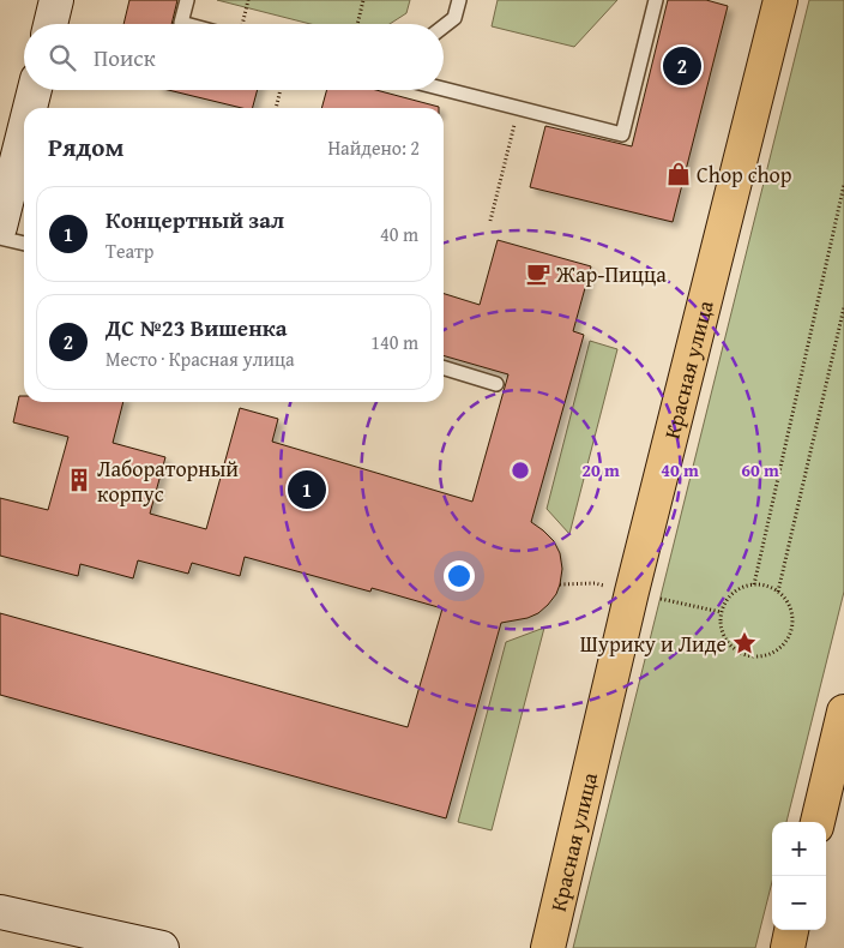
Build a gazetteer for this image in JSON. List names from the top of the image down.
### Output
{
  "streets": {
    "main road": ["Красная улица"]
  },
  "places": {
    "shop": ["Chop chop"],
    "cafe": ["Жар-Пицца"],
    "building": ["Лабораторный корпус"],
    "place": ["Шурику и Лиде"]
  },
  "page": {
    "search": "Поиск",
    "pins": ["2", "1"],
    "heading": ["Рядом", "Найдено: 2"],
    "list": [
      {
        "mark": "1",
        "name": "Концертный зал",
        "note": "Театр",
        "value": "40 m"
      },
      {
        "mark": "2",
        "name": "ДС №23 Вишенка",
        "note": "Место · Красная улица",
        "value": "140 m"
      }
    ],
    "map_buttons": ["+", "−"]
  },
  "rings": ["20 m", "40 m", "60 m"]
}
